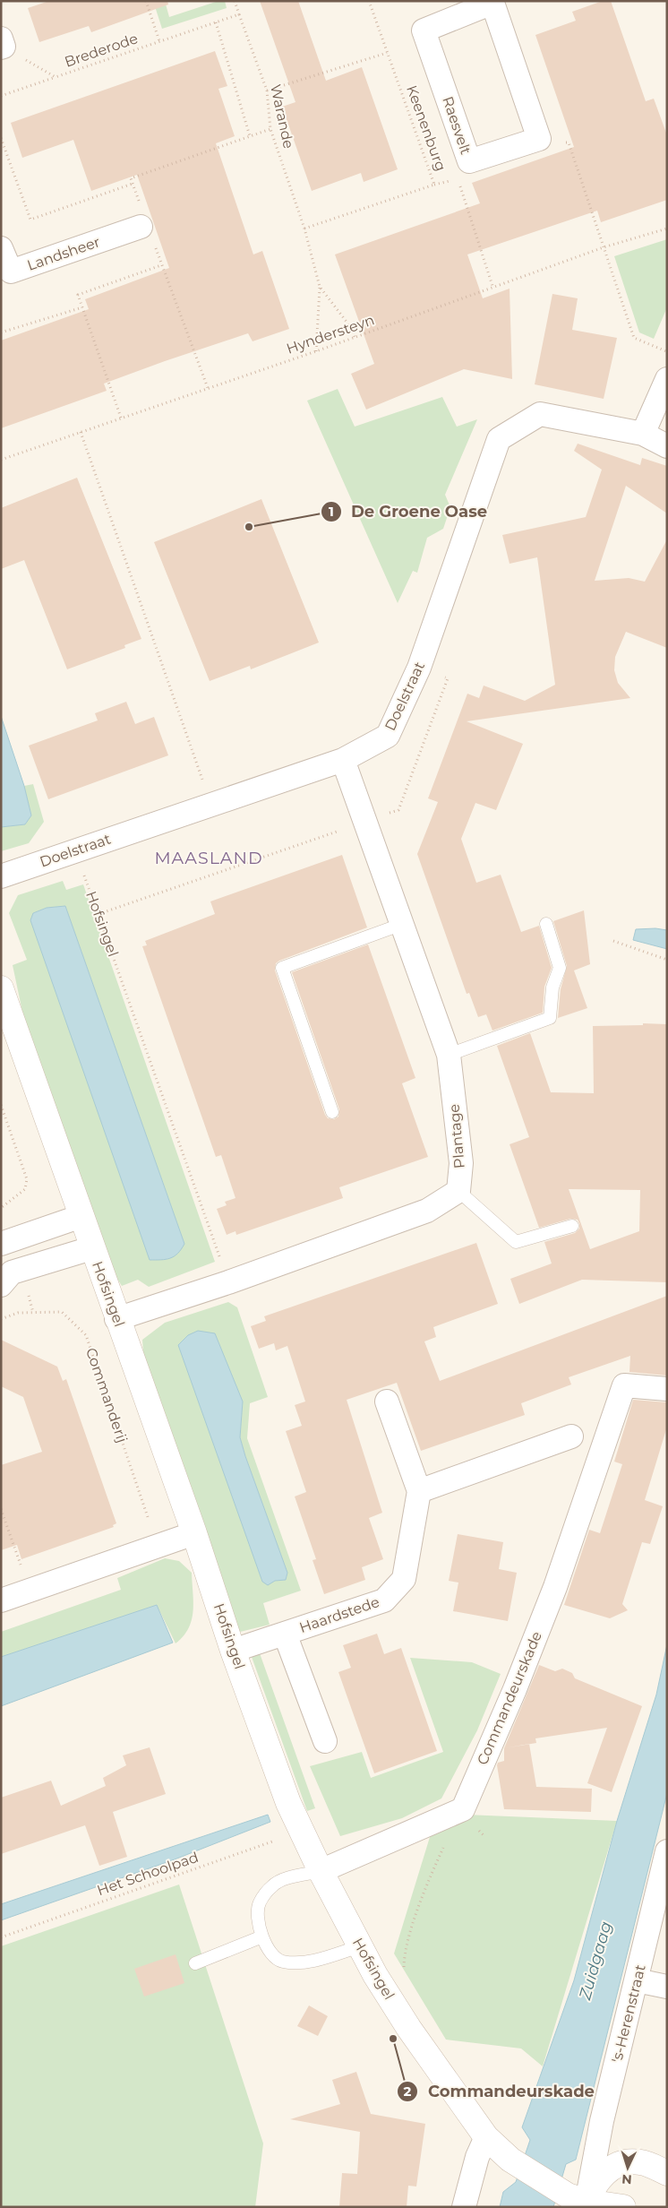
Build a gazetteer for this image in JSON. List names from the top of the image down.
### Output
{
  "streets": {
    "street": [
      "Raesvelt",
      "Landsheer",
      "Doelstraat",
      "Hofsingel",
      "Plantage",
      "Haardstede",
      "Commandeurskade",
      "'s-Herenstraat"
    ],
    "path": [
      "Brederode",
      "Warande",
      "Keenenburg",
      "Hyndersteyn",
      "Commanderij",
      "Het Schoolpad"
    ]
  },
  "crossings": [
    ["Warande", "Keenenburg"],
    ["Warande", "Hyndersteyn"],
    ["Doelstraat", "Plantage"],
    ["Hofsingel", "Haardstede"],
    ["Hofsingel", "Het Schoolpad"],
    ["Hofsingel", "'s-Herenstraat"]
  ],
  "districts": ["MAASLAND"],
  "water": ["Zuidgaag"],
  "places": ["De Groene Oase", "Commandeurskade"],
  "north": "bottom"
}
